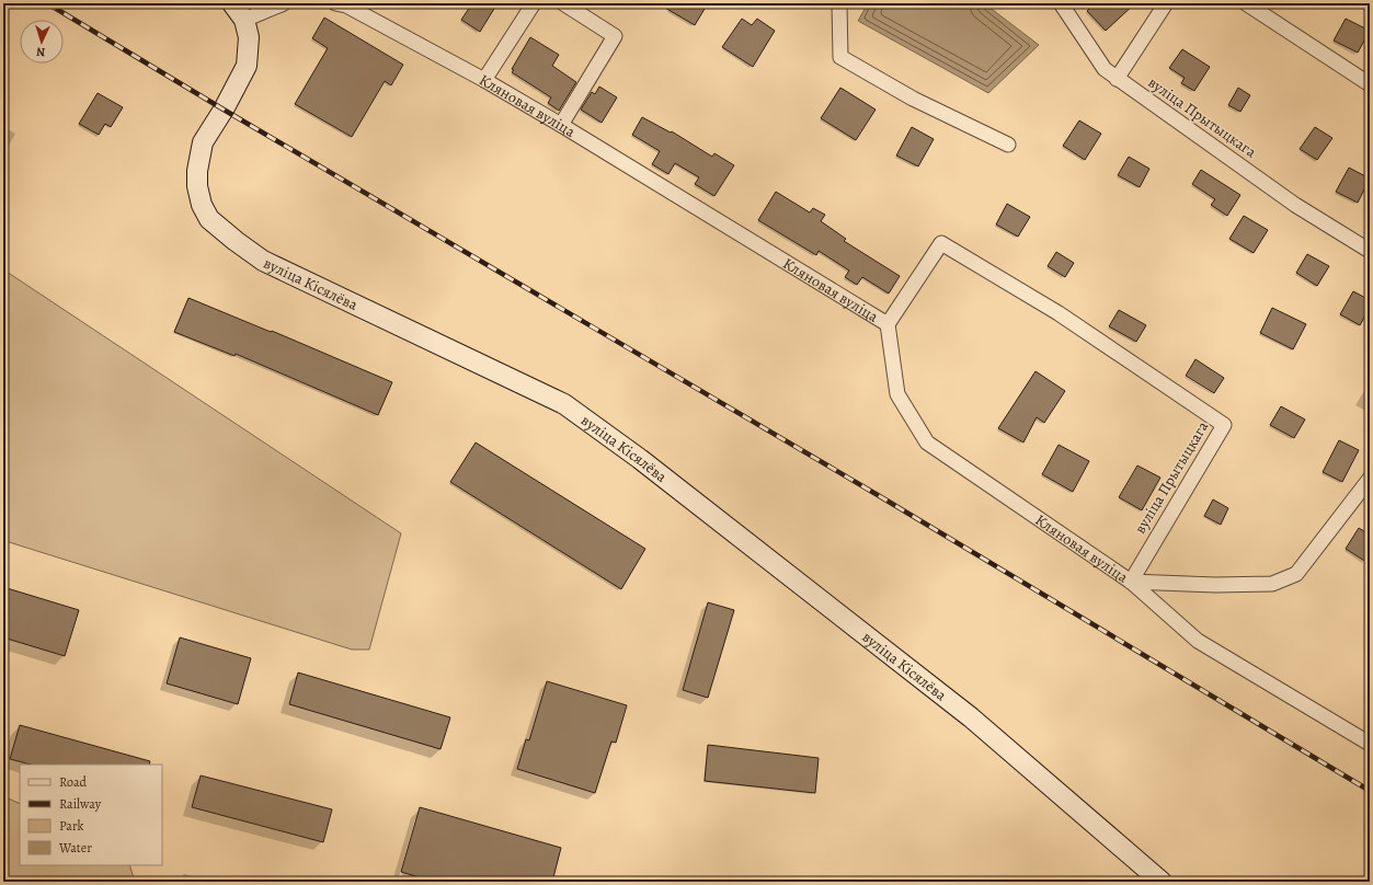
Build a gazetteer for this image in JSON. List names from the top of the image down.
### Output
{
  "streets": {
    "street": ["Кляновая вуліца", "вуліца Прытыцкага", "вуліца Кісялёва"]
  },
  "crossings": [
    ["Кляновая вуліца", "вуліца Прытыцкага"]
  ],
  "legend": [
    "Road",
    "Railway",
    "Park",
    "Water"
  ],
  "north": "bottom"
}
